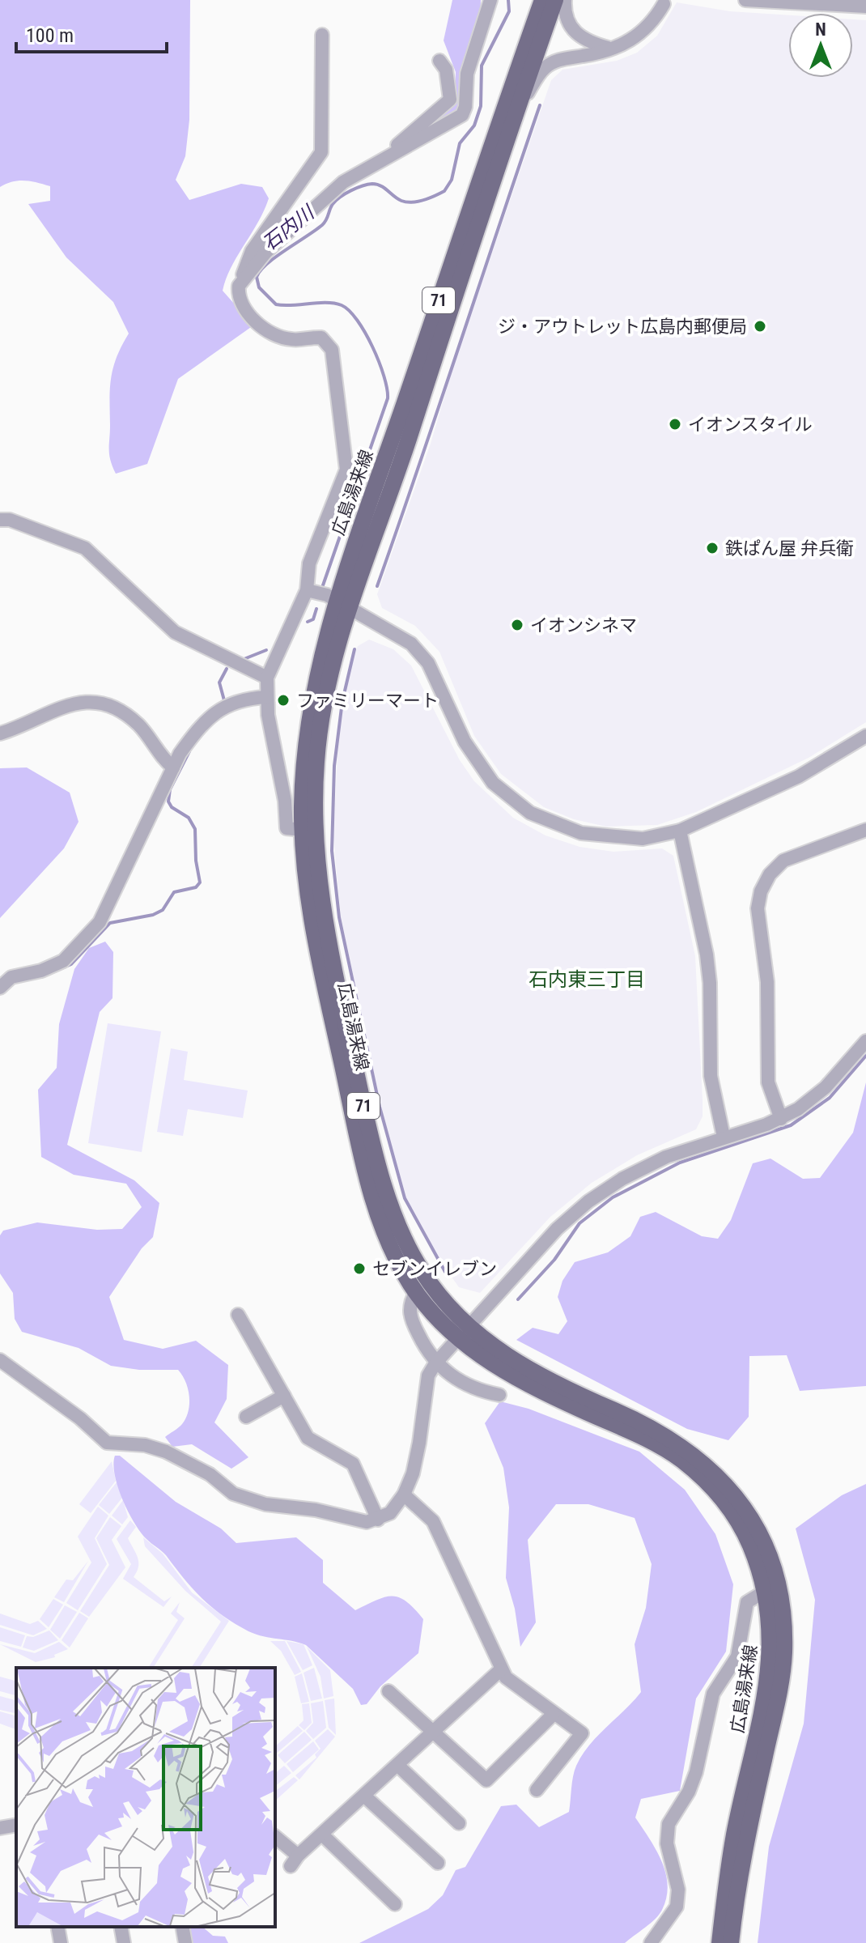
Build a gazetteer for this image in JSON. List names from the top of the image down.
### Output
{
  "streets": {
    "main road": ["71", "広島湯来線"]
  },
  "districts": ["石内東三丁目"],
  "water": ["石内川"],
  "places": [
    "ジ・アウトレット広島内郵便局",
    "イオンスタイル",
    "鉄ぱん屋 弁兵衛",
    "イオンシネマ",
    "ファミリーマート",
    "セブンイレブン"
  ],
  "scale_bar": "100 m",
  "north": "top"
}
